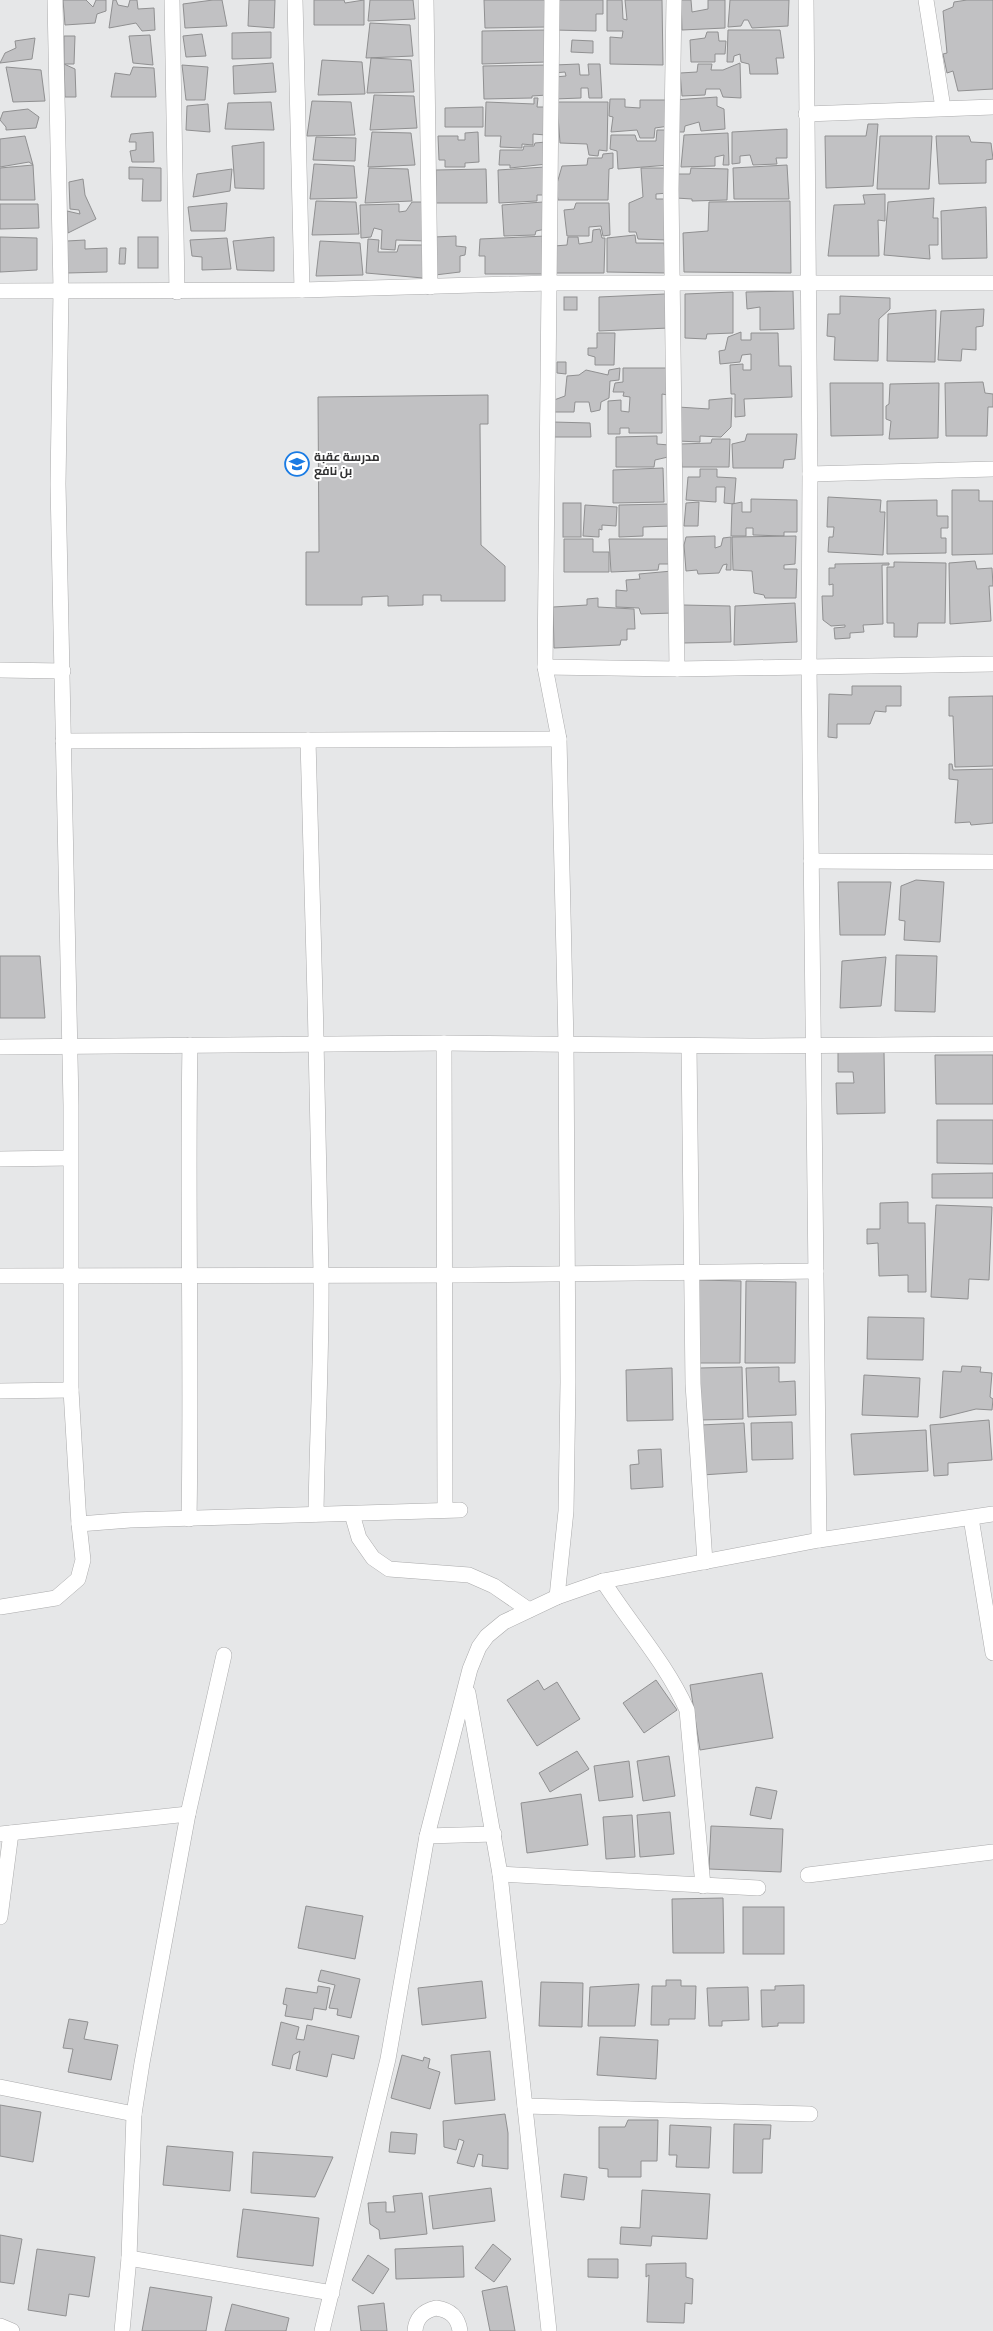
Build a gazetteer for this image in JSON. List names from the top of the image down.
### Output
{
  "places": {
    "school or university": ["مدرسة عقبة بن نافع"]
  }
}
